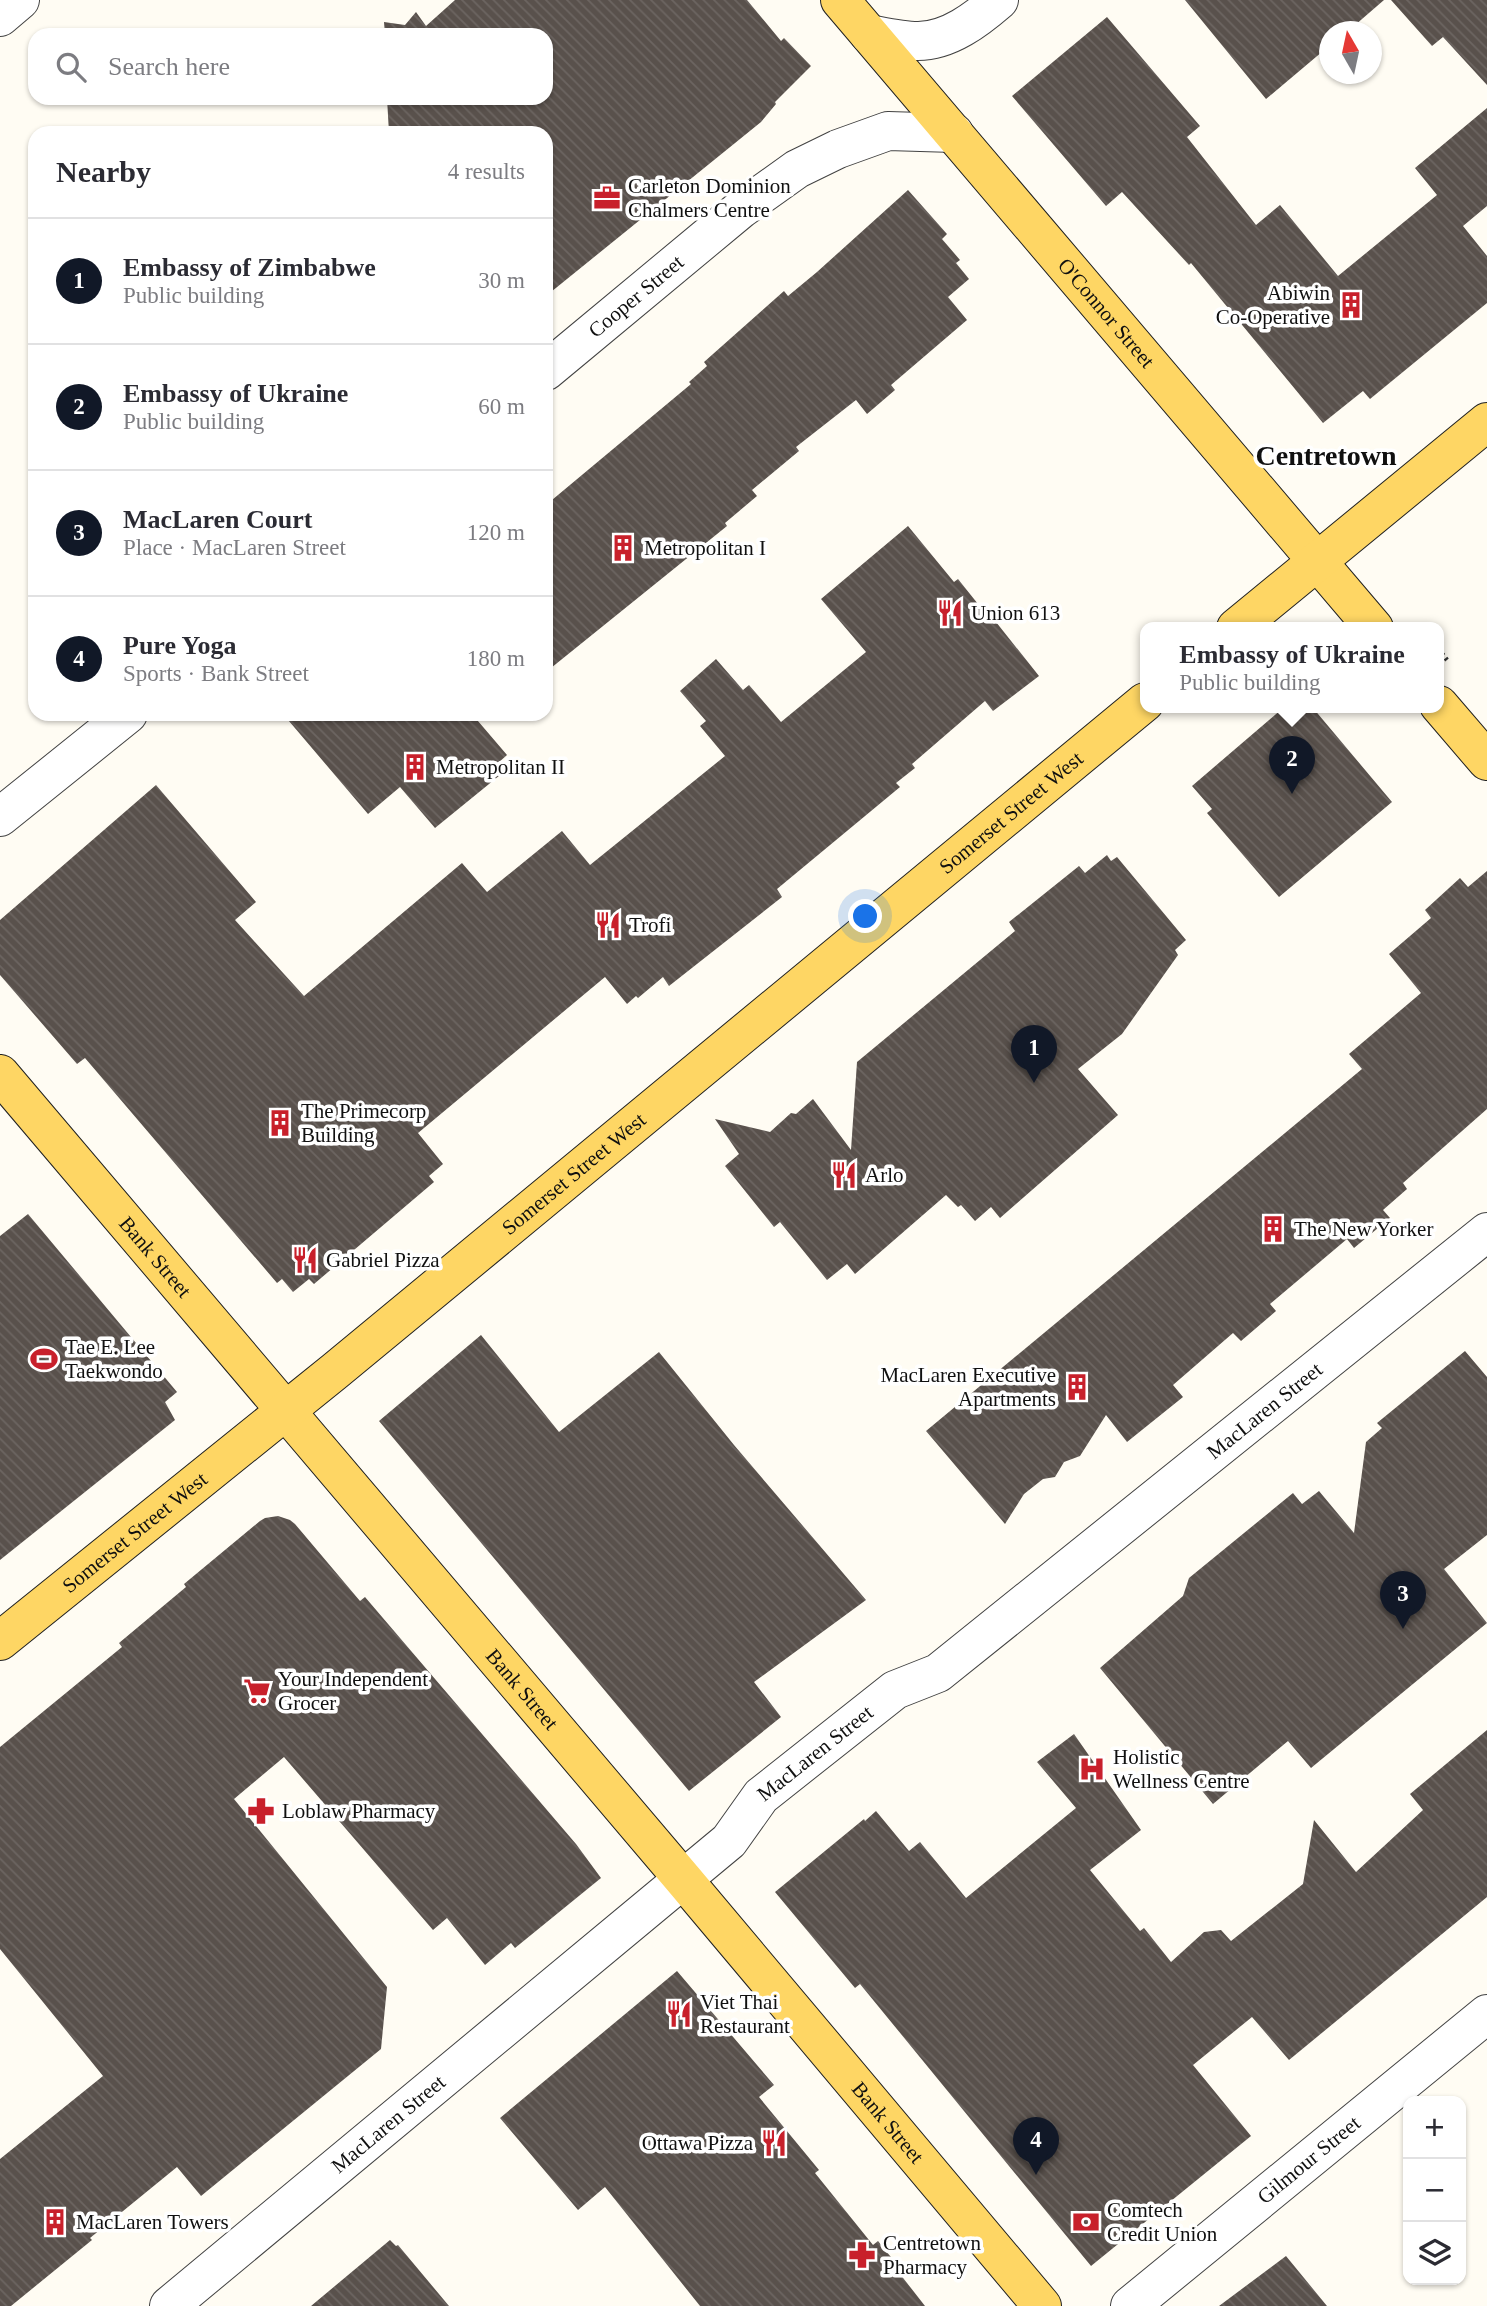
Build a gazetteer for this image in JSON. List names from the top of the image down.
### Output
{
  "streets": {
    "main road": ["O'Connor Street", "Somerset Street West", "Bank Street"],
    "street": ["Cooper Street", "MacLaren Street", "Gilmour Street"]
  },
  "crossings": [
    ["Cooper Street", "O'Connor Street"],
    ["Somerset Street West", "Bank Street"],
    ["Bank Street", "MacLaren Street"]
  ],
  "districts": ["Centretown"],
  "places": {
    "office": ["Carleton Dominion Chalmers Centre"],
    "building": [
      "Abiwin Co-Operative",
      "Metropolitan I",
      "Metropolitan II",
      "The Primecorp Building",
      "The New Yorker",
      "MacLaren Executive Apartments",
      "MacLaren Towers"
    ],
    "restaurant": [
      "Union 613",
      "Trofi",
      "Arlo",
      "Gabriel Pizza",
      "Viet Thai Restaurant",
      "Ottawa Pizza"
    ],
    "sports": ["Tae E. Lee Taekwondo"],
    "supermarket": ["Your Independent Grocer"],
    "hospital": ["Holistic Wellness Centre"],
    "pharmacy": ["Loblaw Pharmacy", "Centretown Pharmacy"],
    "bank": ["Comtech Credit Union"]
  },
  "north": "top",
  "page": {
    "search": "Search here",
    "heading": ["Nearby", "4 results"],
    "list": [
      {
        "mark": "1",
        "name": "Embassy of Zimbabwe",
        "note": "Public building",
        "value": "30 m"
      },
      {
        "mark": "2",
        "name": "Embassy of Ukraine",
        "note": "Public building",
        "value": "60 m"
      },
      {
        "mark": "3",
        "name": "MacLaren Court",
        "note": "Place · MacLaren Street",
        "value": "120 m"
      },
      {
        "mark": "4",
        "name": "Pure Yoga",
        "note": "Sports · Bank Street",
        "value": "180 m"
      }
    ],
    "popup": ["Embassy of Ukraine", "Public building"],
    "pins": [
      "2",
      "1",
      "3",
      "4"
    ],
    "map_buttons": ["+", "−"]
  }
}
